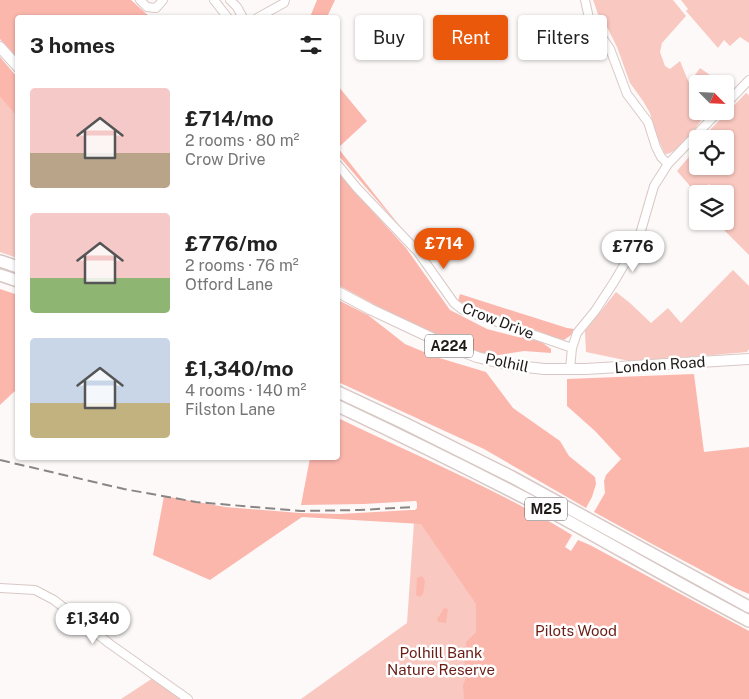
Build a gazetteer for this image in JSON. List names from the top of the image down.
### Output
{
  "streets": {
    "highway": ["M25"],
    "main road": ["A224", "Polhill", "London Road"],
    "street": ["Crow Drive"]
  },
  "crossings": [
    ["Polhill", "London Road"]
  ],
  "parks": ["Pilots Wood", "Polhill Bank Nature Reserve"],
  "north": "bottom right",
  "page": {
    "chip": ["Buy", "Rent", "Filters"],
    "heading": "3 homes",
    "list": [
      {
        "name": "£714/mo",
        "note": "2 rooms · 80 m² · Crow Drive"
      },
      {
        "name": "£776/mo",
        "note": "2 rooms · 76 m² · Otford Lane"
      },
      {
        "name": "£1,340/mo",
        "note": "4 rooms · 140 m² · Filston Lane"
      }
    ],
    "price": ["£714", "£776", "£1,340"]
  }
}
